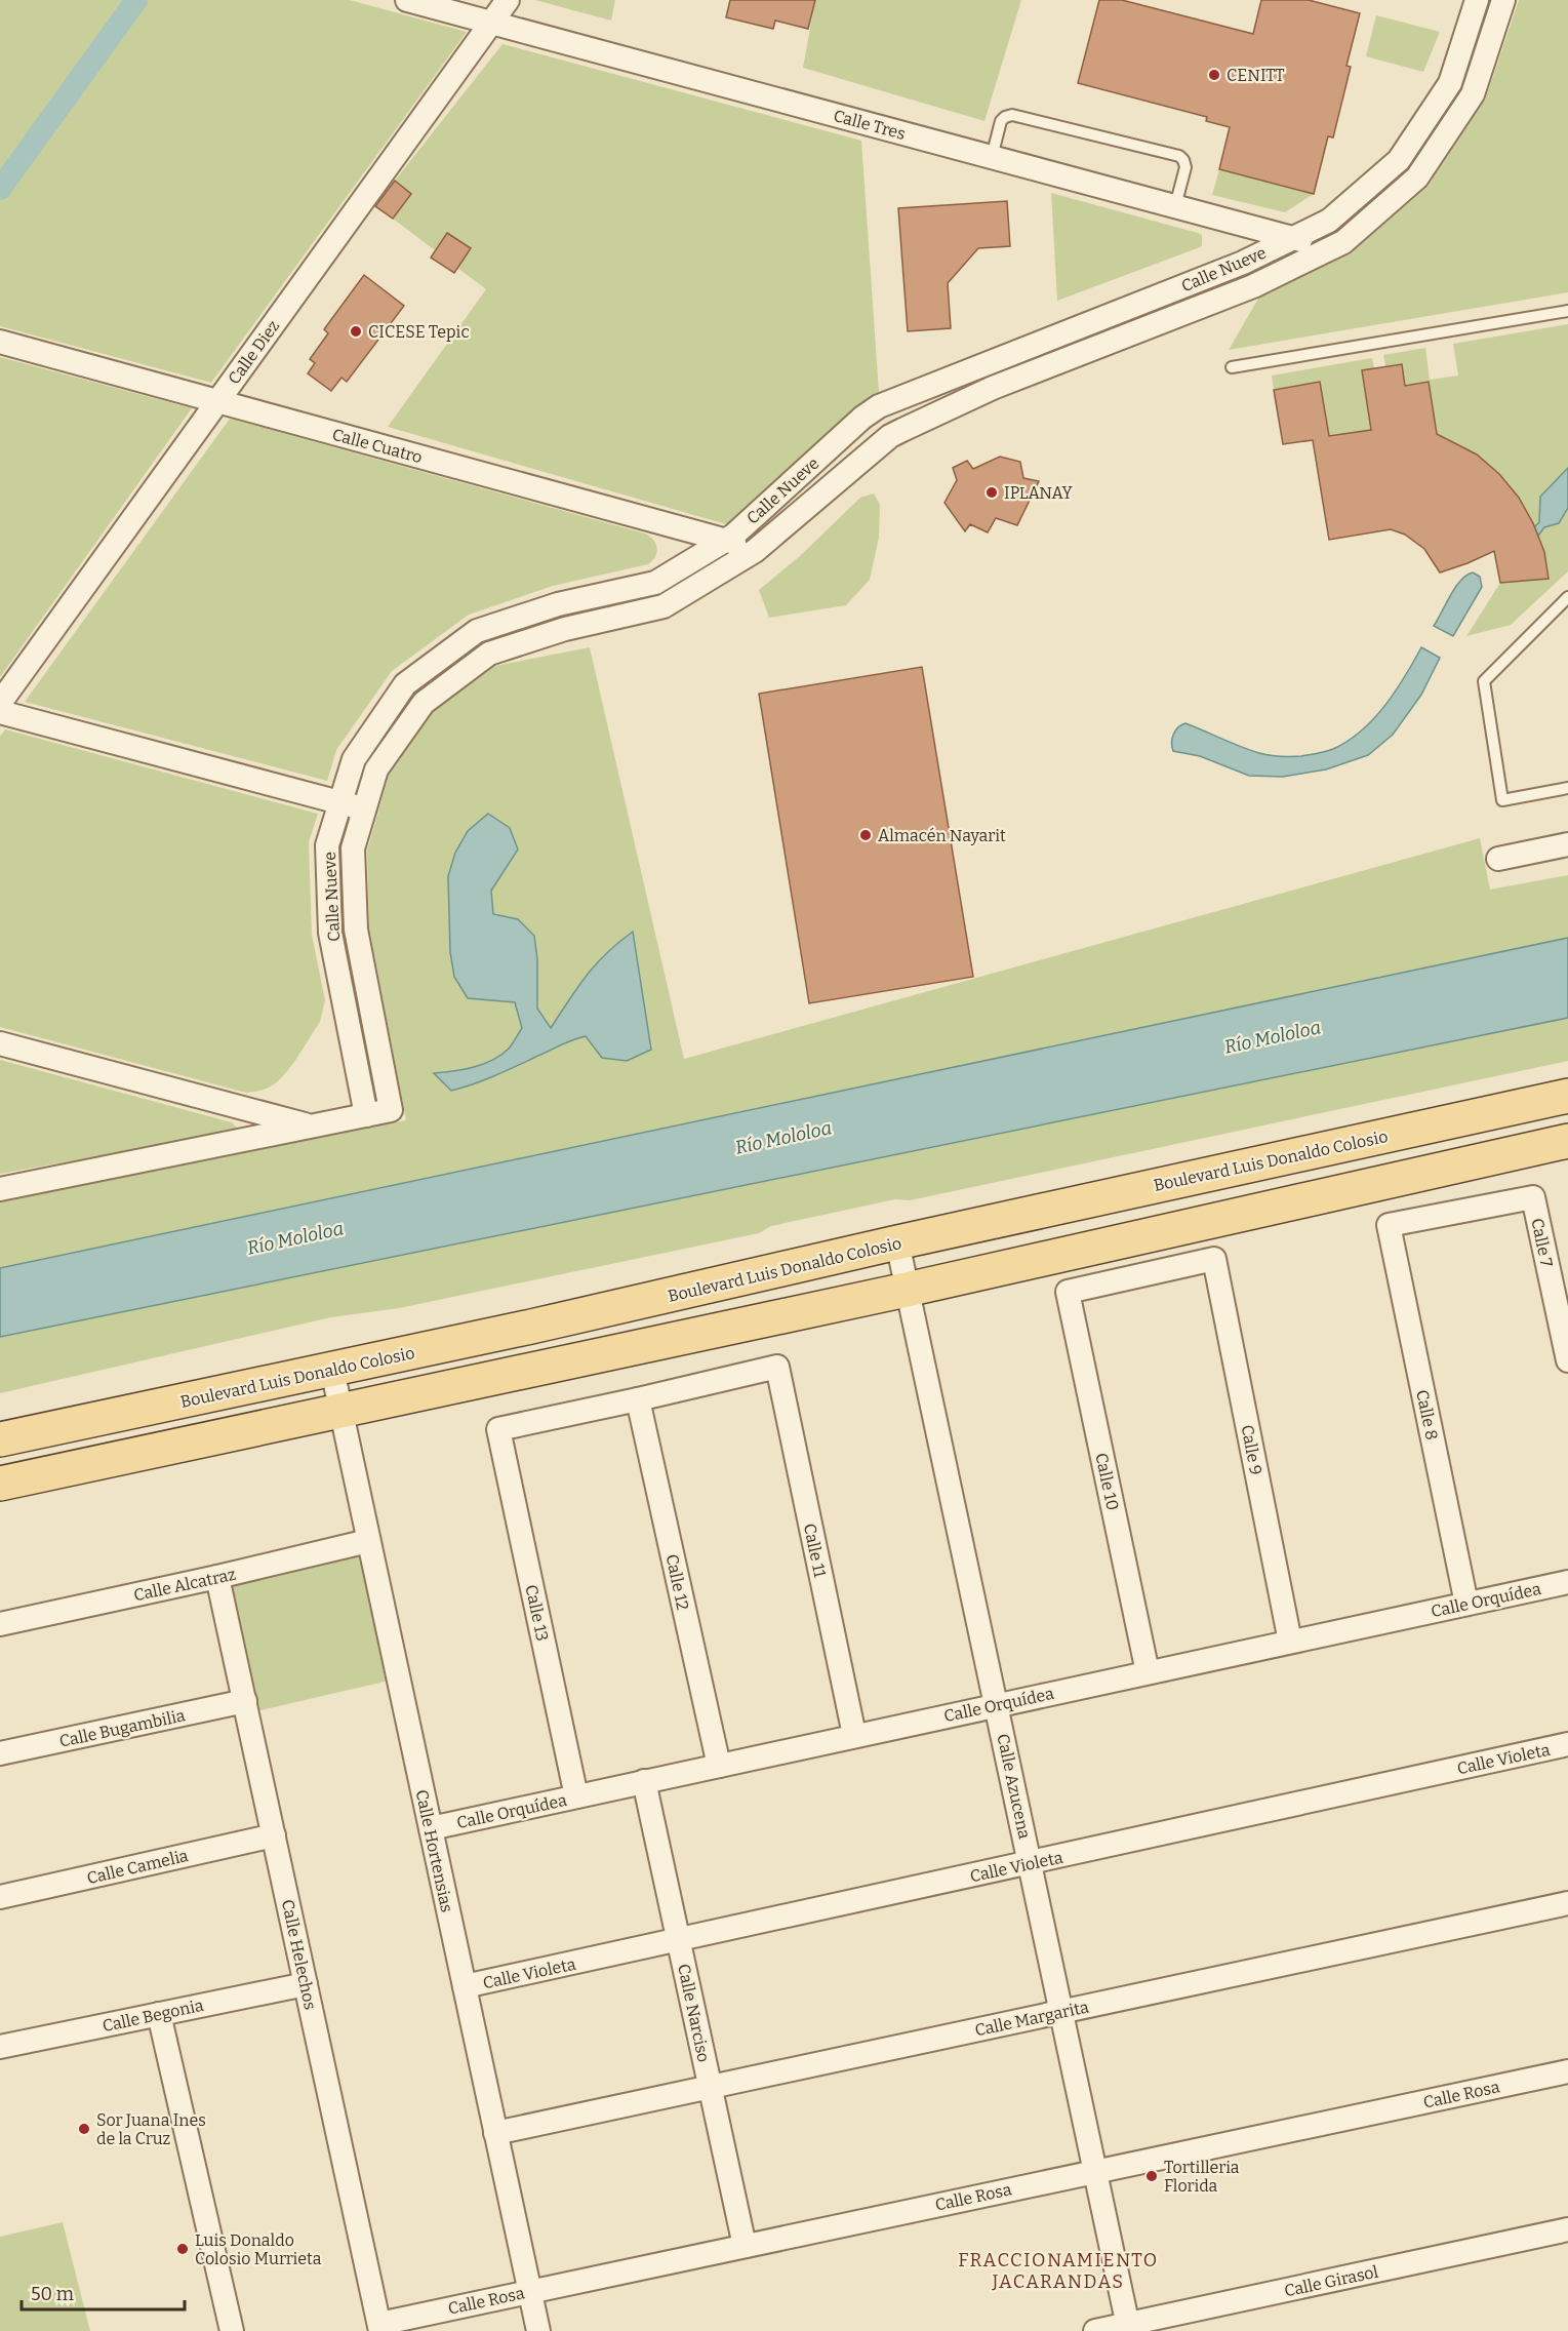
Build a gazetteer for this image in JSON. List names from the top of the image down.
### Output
{
  "streets": {
    "main road": ["Boulevard Luis Donaldo Colosio"],
    "street": [
      "Calle Tres",
      "Calle Nueve",
      "Calle Diez",
      "Calle Cuatro",
      "Calle 7",
      "Calle 8",
      "Calle 9",
      "Calle 10",
      "Calle 11",
      "Calle 12",
      "Calle Alcatraz",
      "Calle Orquídea",
      "Calle 13",
      "Calle Bugambilia",
      "Calle Violeta",
      "Calle Azucena",
      "Calle Hortensias",
      "Calle Camelia",
      "Calle Helechos",
      "Calle Narciso",
      "Calle Begonia",
      "Calle Margarita",
      "Calle Rosa",
      "Calle Girasol"
    ]
  },
  "crossings": [
    ["Calle Tres", "Calle Nueve"],
    ["Calle Tres", "Calle Diez"],
    ["Calle Nueve", "Calle Cuatro"],
    ["Calle Diez", "Calle Cuatro"],
    ["Boulevard Luis Donaldo Colosio", "Calle Azucena"],
    ["Boulevard Luis Donaldo Colosio", "Calle Hortensias"],
    ["Calle 7", "Calle 8"],
    ["Calle 8", "Calle Orquídea"],
    ["Calle 9", "Calle 10"],
    ["Calle 9", "Calle Orquídea"],
    ["Calle 10", "Calle Orquídea"],
    ["Calle 11", "Calle 12"],
    ["Calle 11", "Calle Orquídea"],
    ["Calle 11", "Calle 13"],
    ["Calle 12", "Calle Orquídea"],
    ["Calle 12", "Calle 13"],
    ["Calle Alcatraz", "Calle Hortensias"],
    ["Calle Alcatraz", "Calle Helechos"],
    ["Calle Orquídea", "Calle 13"],
    ["Calle Orquídea", "Calle Azucena"],
    ["Calle Orquídea", "Calle Hortensias"],
    ["Calle Orquídea", "Calle Narciso"],
    ["Calle Bugambilia", "Calle Helechos"],
    ["Calle Violeta", "Calle Azucena"],
    ["Calle Violeta", "Calle Hortensias"],
    ["Calle Violeta", "Calle Narciso"],
    ["Calle Azucena", "Calle Margarita"],
    ["Calle Azucena", "Calle Rosa"],
    ["Calle Azucena", "Calle Girasol"],
    ["Calle Hortensias", "Calle Margarita"],
    ["Calle Hortensias", "Calle Rosa"],
    ["Calle Camelia", "Calle Helechos"],
    ["Calle Helechos", "Calle Begonia"],
    ["Calle Helechos", "Calle Rosa"],
    ["Calle Narciso", "Calle Margarita"],
    ["Calle Narciso", "Calle Rosa"]
  ],
  "districts": ["FRACCIONAMIENTO JACARANDAS"],
  "water": ["Río Mololoa"],
  "places": [
    "CENITT",
    "CICESE Tepic",
    "IPLANAY",
    "Almacén Nayarit",
    "Sor Juana Ines de la Cruz",
    "Tortilleria Florida",
    "Luis Donaldo Colosio Murrieta"
  ],
  "scale_bar": "50 m"
}
